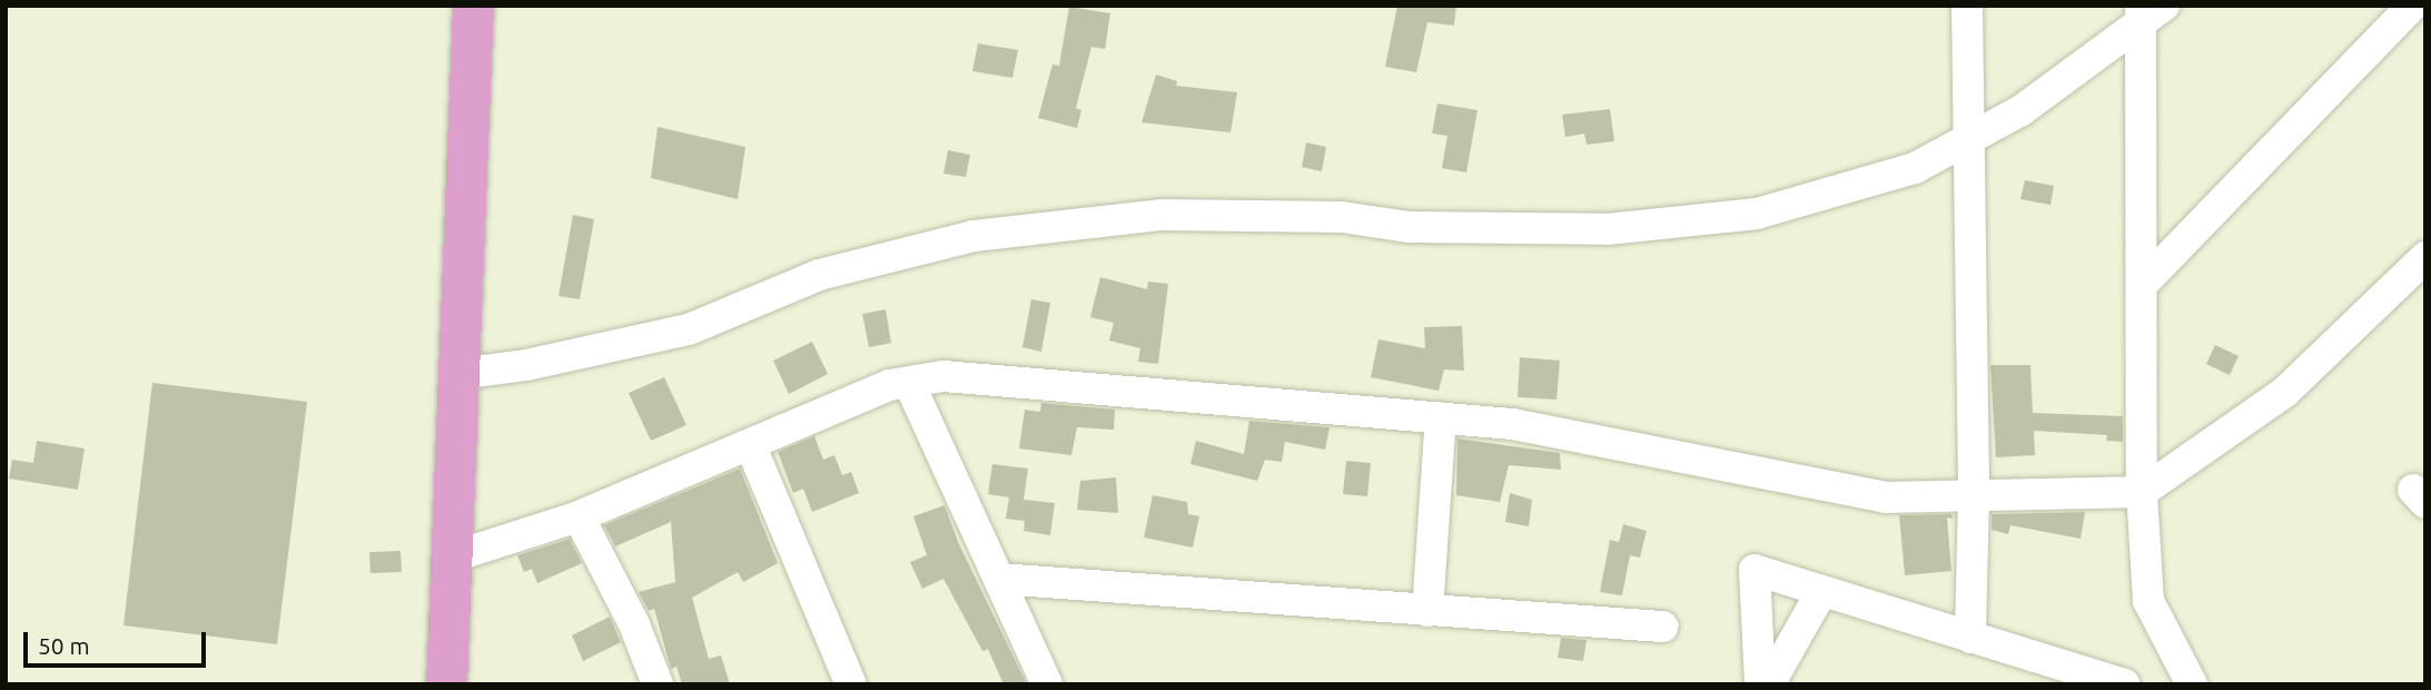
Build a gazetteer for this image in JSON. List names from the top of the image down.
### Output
{
  "scale_bar": "50 m"
}
